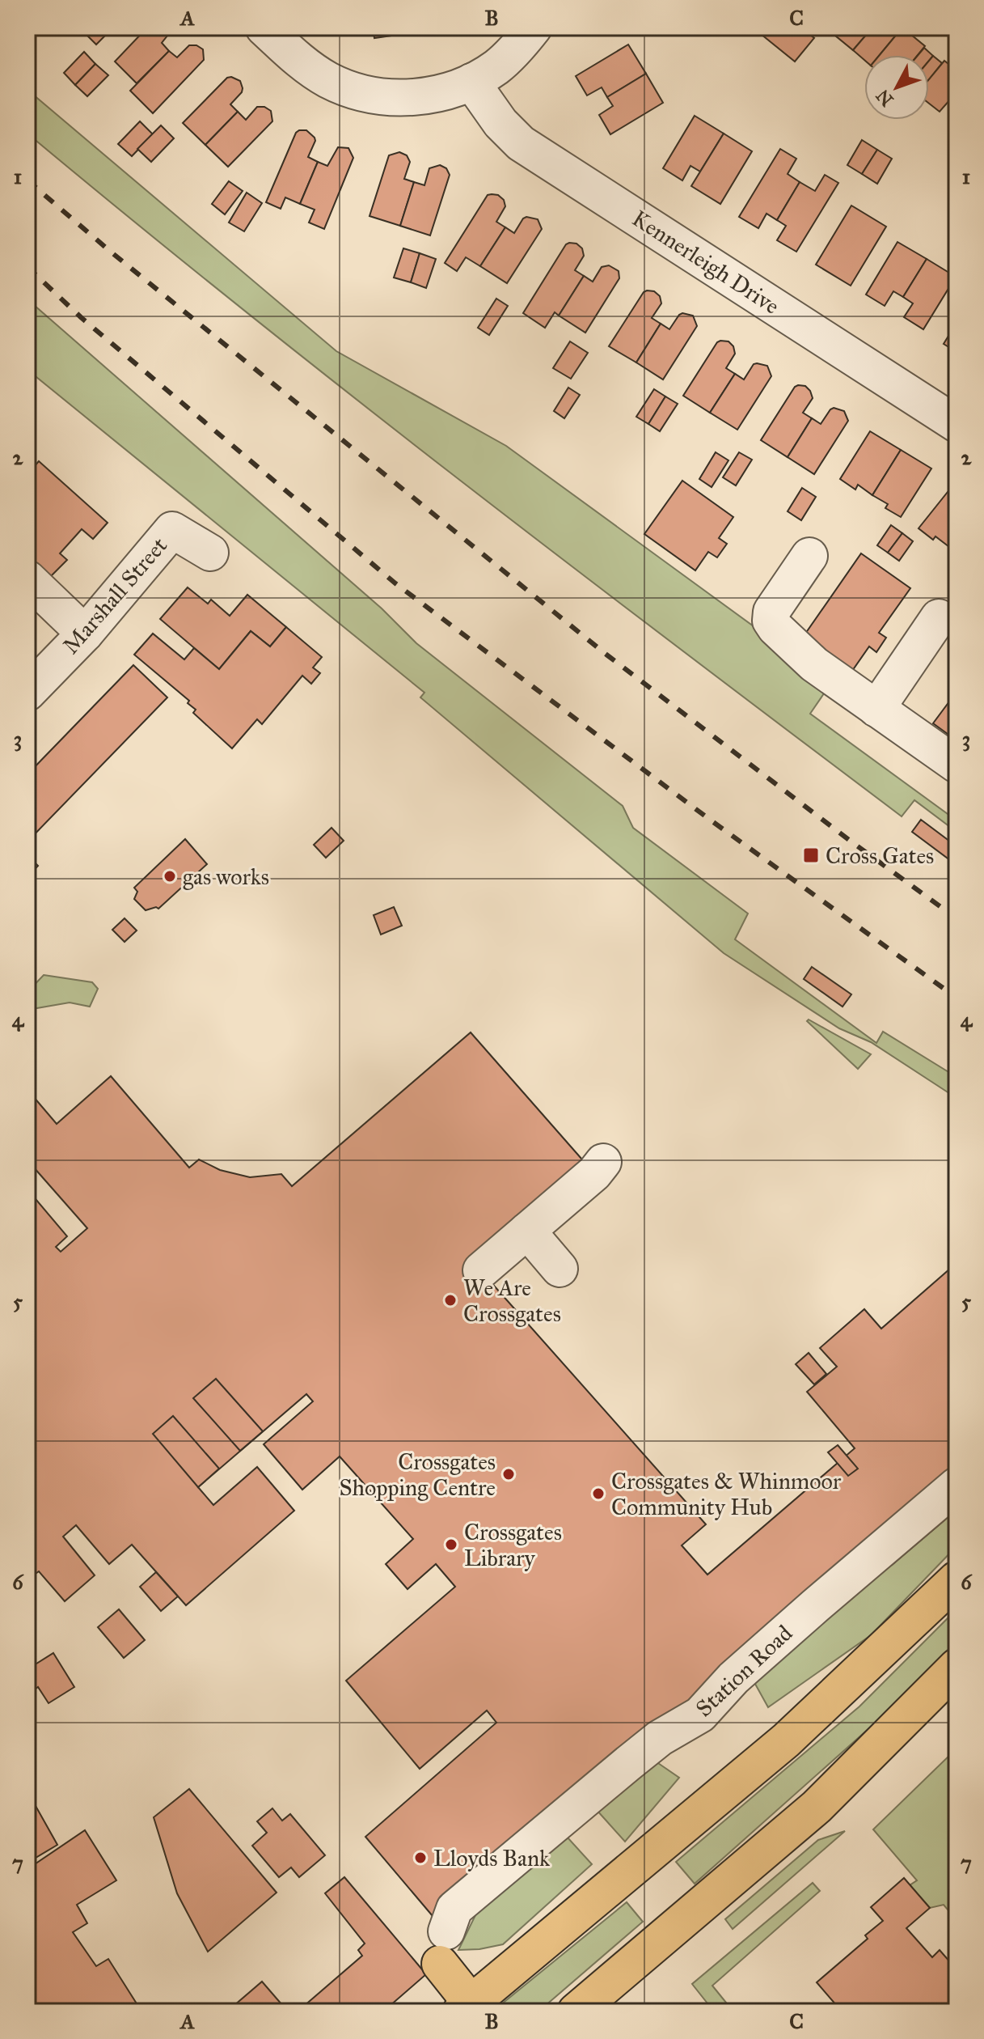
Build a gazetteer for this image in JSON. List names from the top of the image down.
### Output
{
  "streets": {
    "street": ["Kennerleigh Drive", "Marshall Street", "Station Road"]
  },
  "places": {
    "transit": ["Cross Gates"],
    "other": [
      "gas works",
      "We Are Crossgates",
      "Crossgates Shopping Centre",
      "Crossgates & Whinmoor Community Hub",
      "Crossgates Library",
      "Lloyds Bank"
    ]
  },
  "north": "bottom left",
  "grid": {
    "columns": ["A", "B", "C"],
    "rows": [
      "1",
      "2",
      "3",
      "4",
      "5",
      "6",
      "7"
    ]
  }
}
